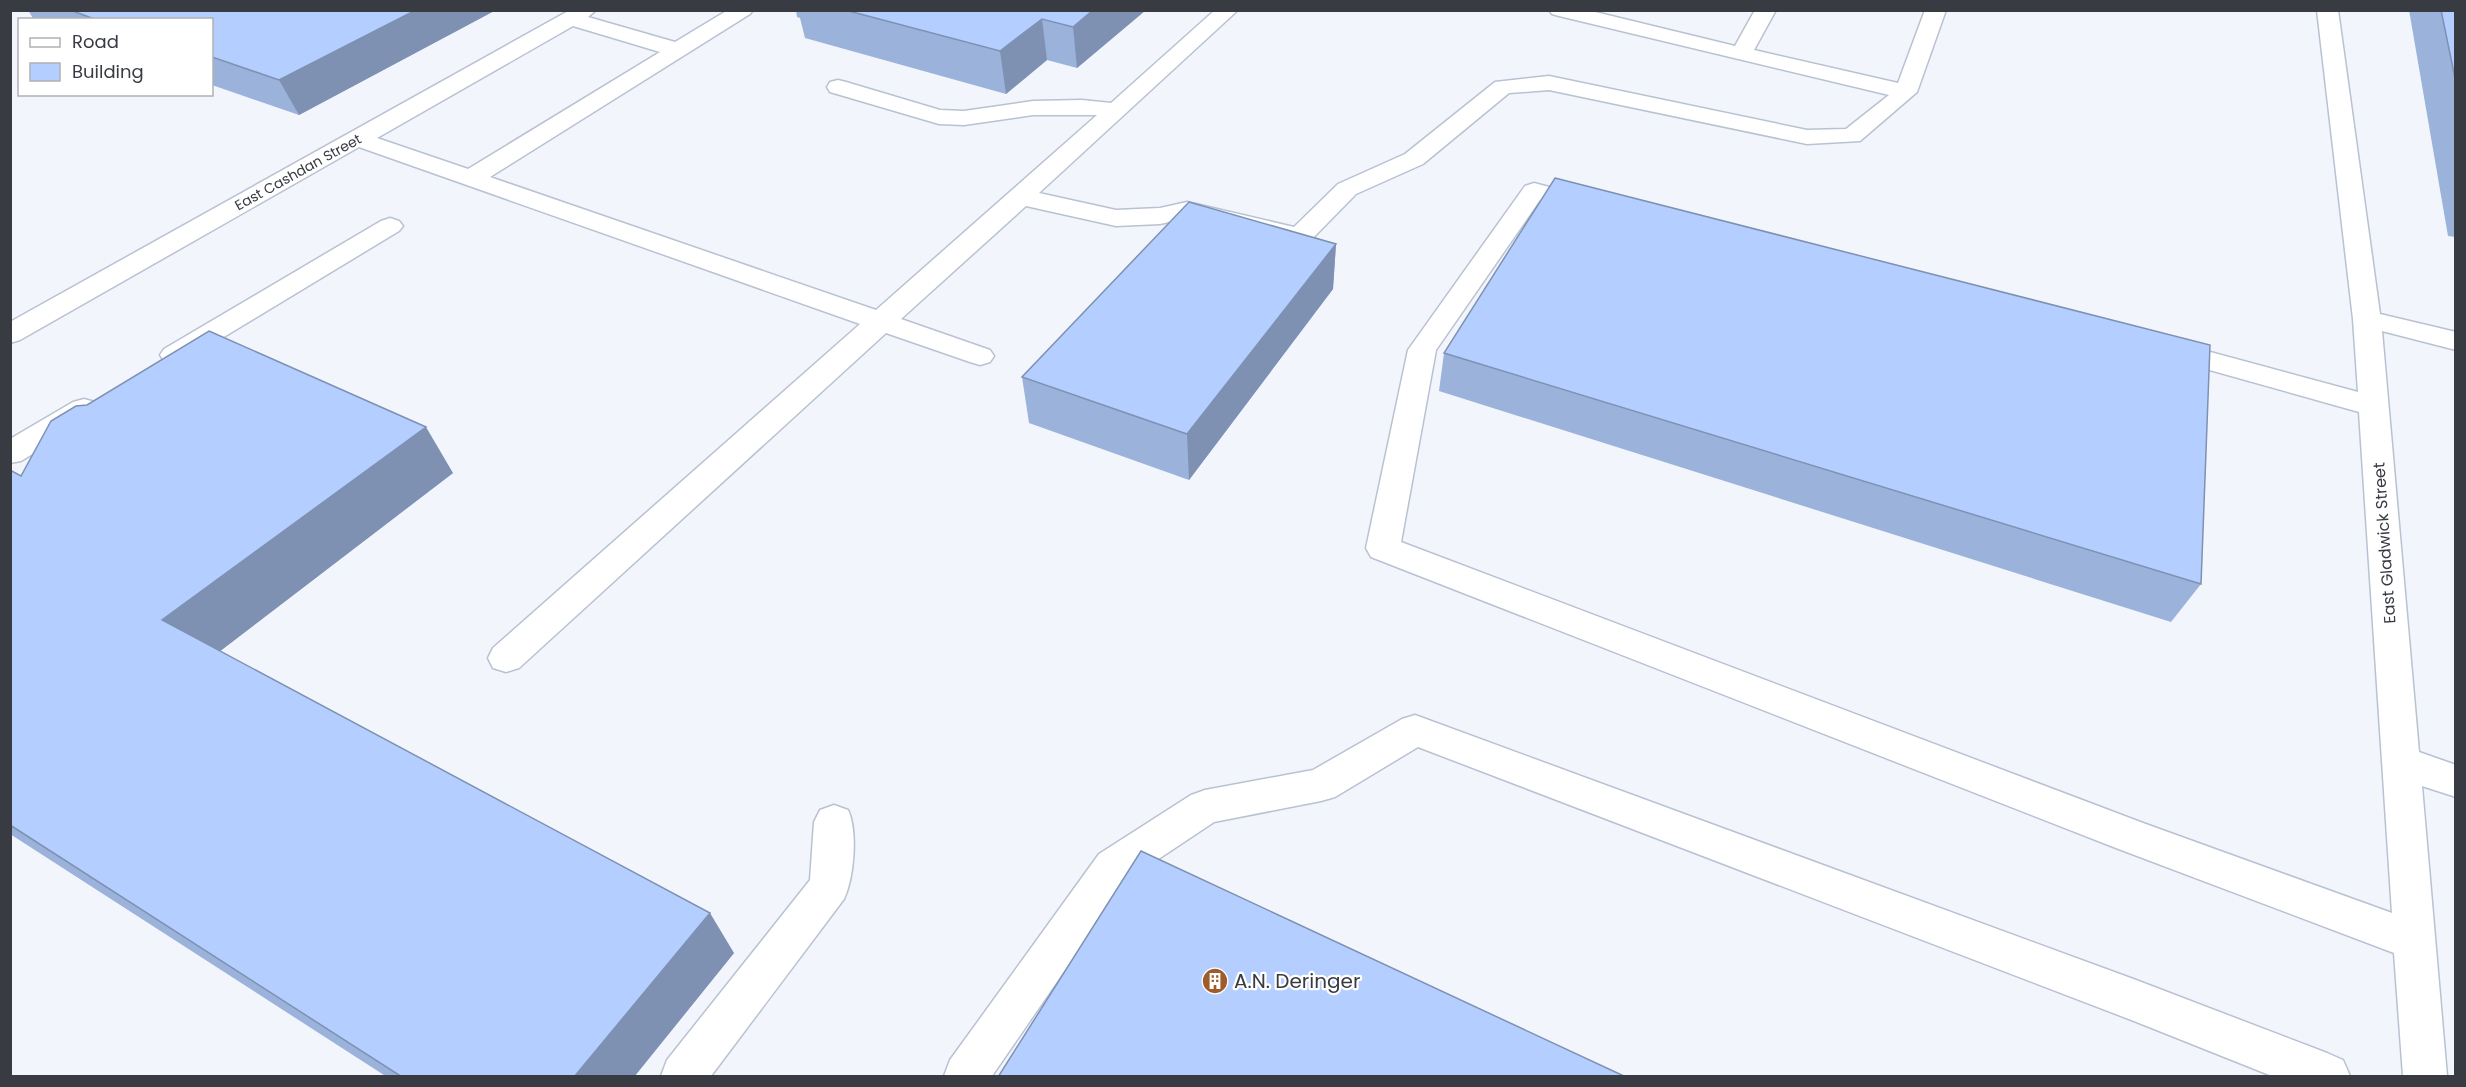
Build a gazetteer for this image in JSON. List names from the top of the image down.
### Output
{
  "streets": {
    "street": ["East Cashdan Street", "East Gladwick Street"]
  },
  "places": {
    "building": ["A.N. Deringer"]
  },
  "legend": ["Road", "Building"]
}
